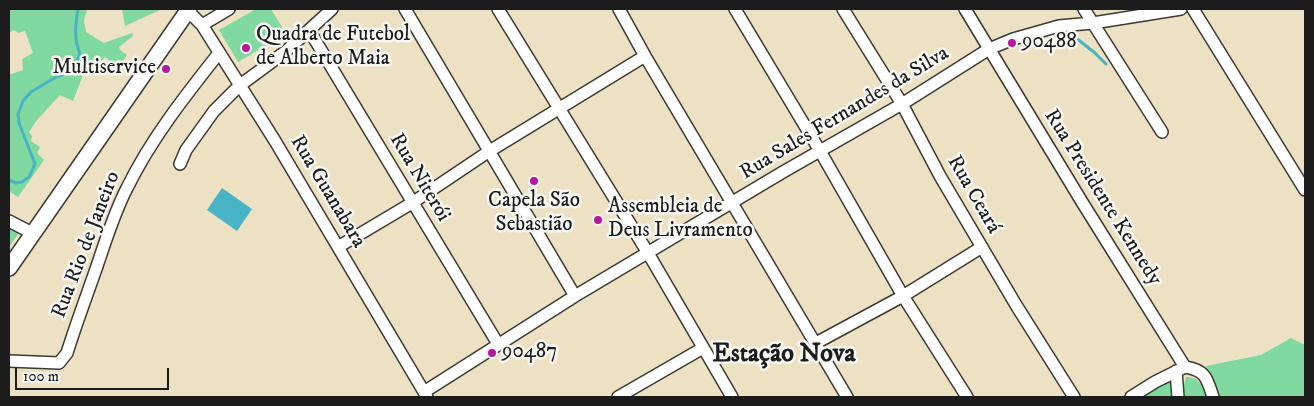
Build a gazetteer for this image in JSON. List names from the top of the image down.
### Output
{
  "streets": {
    "street": [
      "Rua Sales Fernandes da Silva",
      "Rua Niterói",
      "Rua Guanabara",
      "Rua Ceará",
      "Rua Presidente Kennedy",
      "Rua Rio de Janeiro"
    ]
  },
  "crossings": [
    ["Rua Sales Fernandes da Silva", "Rua Niterói"],
    ["Rua Sales Fernandes da Silva", "Rua Guanabara"],
    ["Rua Sales Fernandes da Silva", "Rua Ceará"],
    ["Rua Sales Fernandes da Silva", "Rua Presidente Kennedy"],
    ["Rua Guanabara", "Rua Rio de Janeiro"]
  ],
  "districts": ["Estação Nova"],
  "places": [
    "90488",
    "Quadra de Futebol de Alberto Maia",
    "Multiservice",
    "Capela São Sebastião",
    "Assembleia de Deus Livramento",
    "90487"
  ],
  "scale_bar": "100 m"
}
